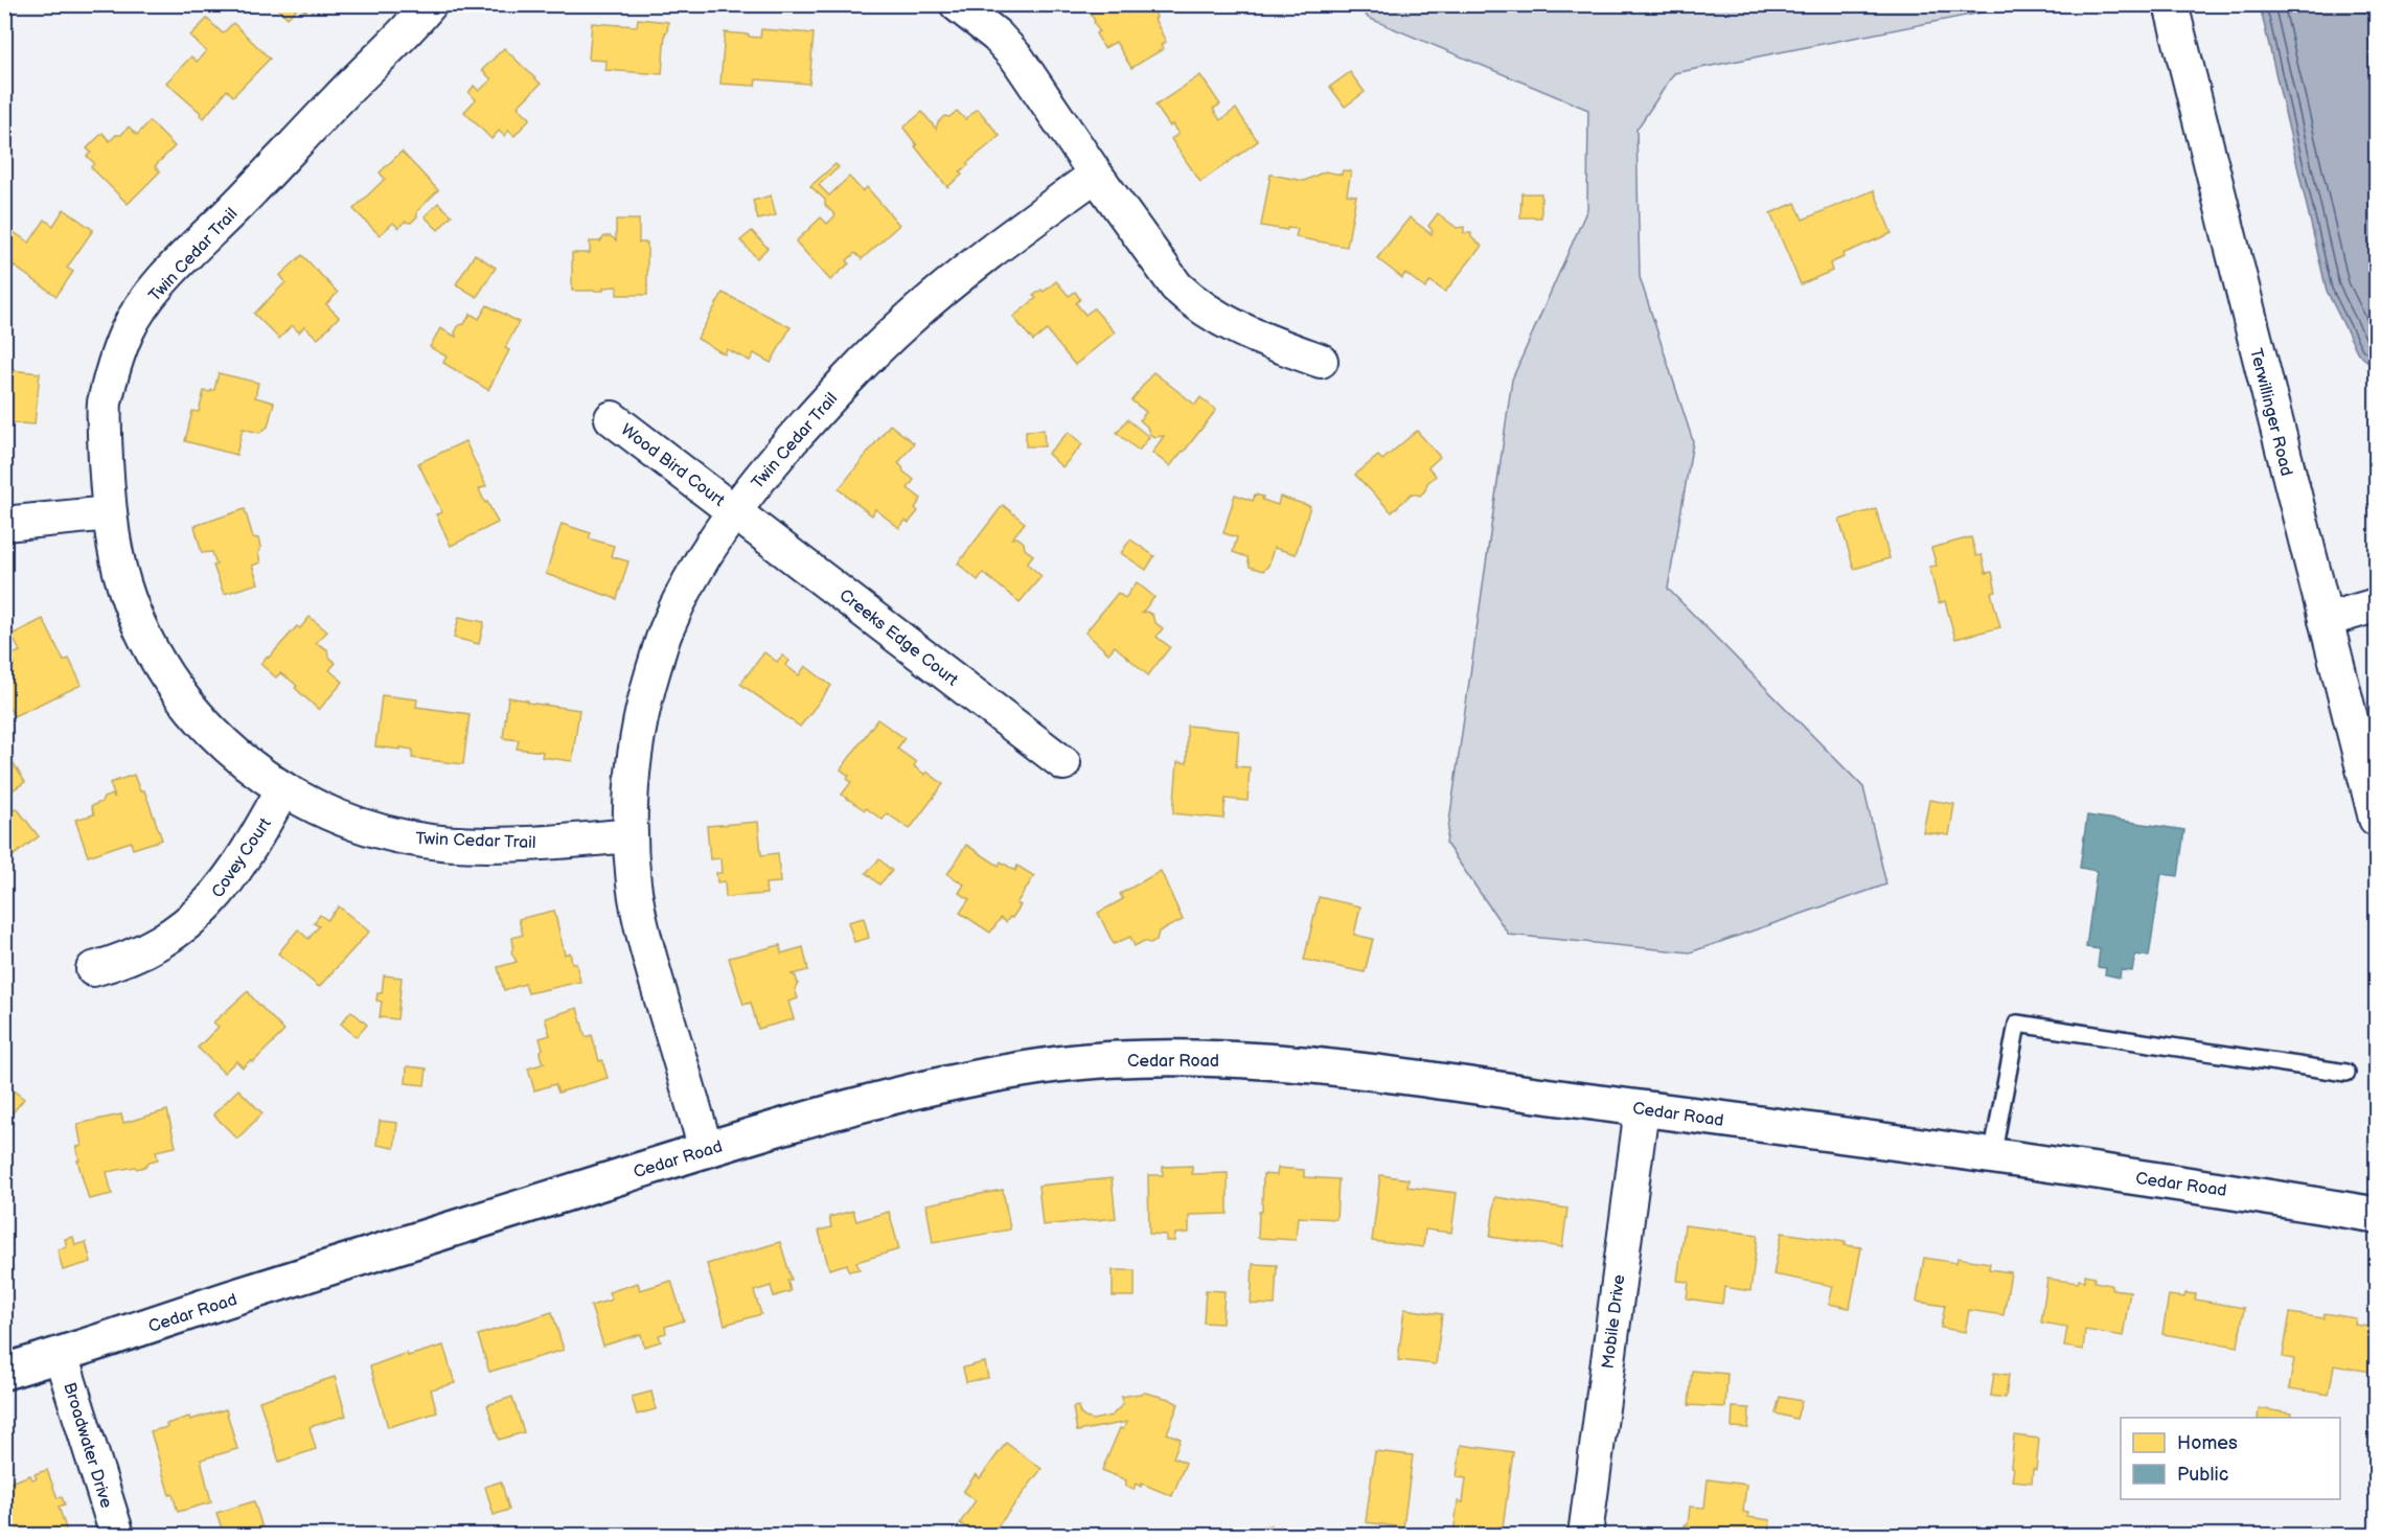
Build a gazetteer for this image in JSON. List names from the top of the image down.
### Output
{
  "streets": {
    "street": [
      "Twin Cedar Trail",
      "Terwillinger Road",
      "Wood Bird Court",
      "Creeks Edge Court",
      "Covey Court",
      "Cedar Road",
      "Mobile Drive",
      "Broadwater Drive"
    ]
  },
  "crossings": [
    ["Twin Cedar Trail", "Wood Bird Court"],
    ["Twin Cedar Trail", "Creeks Edge Court"],
    ["Twin Cedar Trail", "Covey Court"],
    ["Twin Cedar Trail", "Cedar Road"],
    ["Wood Bird Court", "Creeks Edge Court"],
    ["Cedar Road", "Mobile Drive"],
    ["Cedar Road", "Broadwater Drive"]
  ],
  "legend": ["Homes", "Public"]
}
